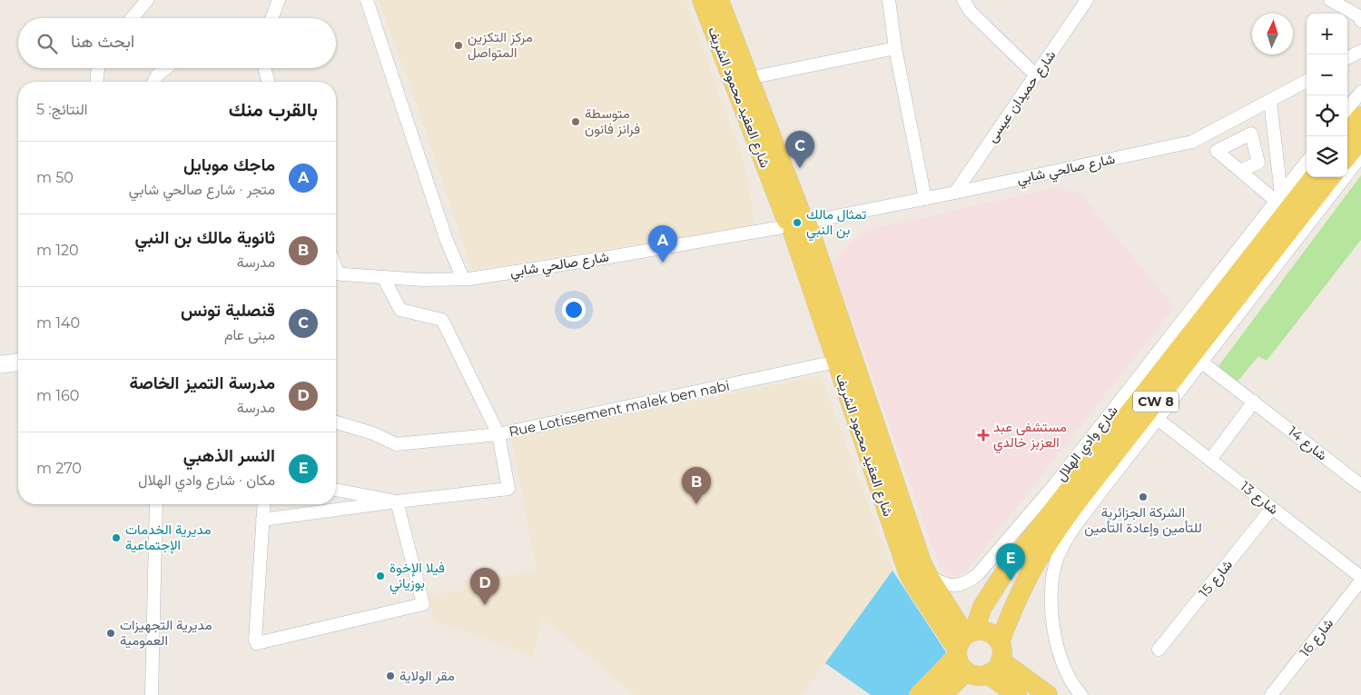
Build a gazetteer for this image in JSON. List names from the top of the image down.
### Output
{
  "streets": {
    "main road": ["شارع العقيد محمود الشريف", "CW 8", "شارع وادي الهلال"],
    "street": [
      "شارع حميدان عيسى",
      "شارع صالحي شابي",
      "Rue Lotissement malek ben nabi",
      "شارع 14",
      "شارع 13",
      "شارع 15",
      "شارع 16"
    ]
  },
  "crossings": [
    ["شارع حميدان عيسى", "شارع صالحي شابي"],
    ["شارع العقيد محمود الشريف", "شارع صالحي شابي"],
    ["شارع العقيد محمود الشريف", "Rue Lotissement malek ben nabi"],
    ["شارع العقيد محمود الشريف", "شارع وادي الهلال"],
    ["شارع وادي الهلال", "شارع 14"],
    ["شارع وادي الهلال", "شارع 13"],
    ["شارع 13", "شارع 15"]
  ],
  "places": {
    "other": [
      "مركز التكزين المتواصل",
      "متوسطة فرانز فانون",
      "تمثال مالك بن النبي",
      "الشركة الجزائرية للتأمين وإعادة التأمين",
      "مديرية الخدمات الإجتماعية",
      "فيلا الإخوة بوزياني",
      "مديرية التجهيزات العمومية",
      "مقر الولاية"
    ],
    "health": ["مستشفى عبد العزبز خالدي"]
  },
  "north": "top",
  "page": {
    "map_buttons": ["+", "−"],
    "search": "ابحث هنا",
    "heading": ["بالقرب منك", "النتائج: 5"],
    "pins": [
      "C",
      "A",
      "B",
      "E",
      "D"
    ],
    "list": [
      {
        "mark": "A",
        "name": "ماجك موبايل",
        "note": "متجر · شارع صالحي شابي",
        "value": "50 m"
      },
      {
        "mark": "B",
        "name": "ثانوية مالك بن النبي",
        "note": "مدرسة",
        "value": "120 m"
      },
      {
        "mark": "C",
        "name": "قنصلية تونس",
        "note": "مبنى عام",
        "value": "140 m"
      },
      {
        "mark": "D",
        "name": "مدرسة التميز الخاصة",
        "note": "مدرسة",
        "value": "160 m"
      },
      {
        "mark": "E",
        "name": "النسر الذهبي",
        "note": "مكان · شارع وادي الهلال",
        "value": "270 m"
      }
    ]
  }
}
